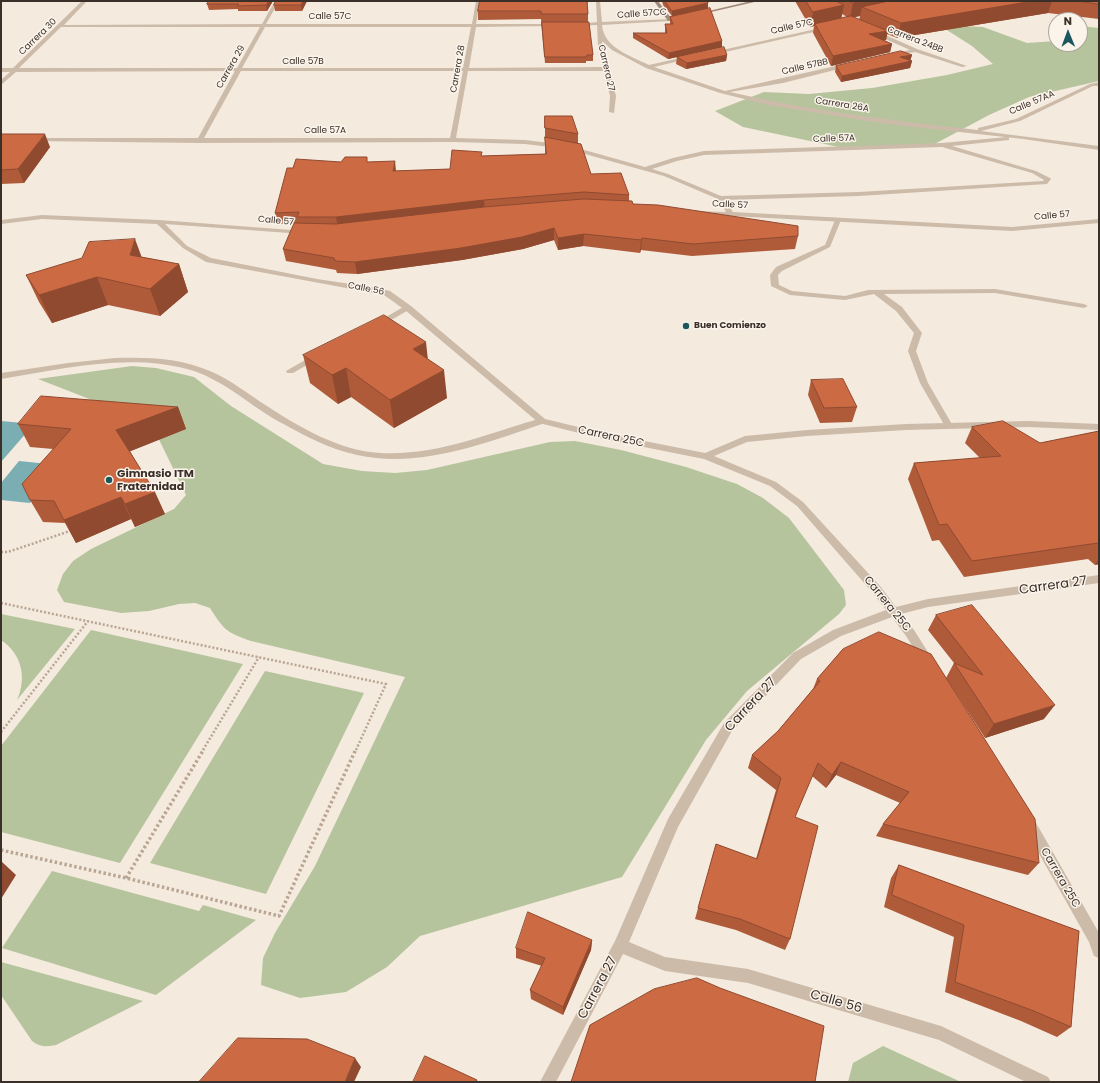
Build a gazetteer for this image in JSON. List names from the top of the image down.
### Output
{
  "streets": {
    "street": [
      "Calle 57CC",
      "Calle 57C",
      "Carrera 30",
      "Carrera 24BB",
      "Calle 57B",
      "Carrera 29",
      "Calle 57BB",
      "Carrera 27",
      "Carrera 28",
      "Calle 57AA",
      "Carrera 26A",
      "Calle 57A",
      "Calle 57",
      "Calle 56",
      "Carrera 25C"
    ]
  },
  "crossings": [
    ["Calle 57CC", "Carrera 27"],
    ["Calle 57CC", "Carrera 26A"],
    ["Calle 57C", "Carrera 30"],
    ["Calle 57C", "Carrera 29"],
    ["Calle 57C", "Carrera 28"],
    ["Carrera 30", "Calle 57B"],
    ["Calle 57B", "Carrera 29"],
    ["Calle 57B", "Carrera 27"],
    ["Calle 57B", "Carrera 28"],
    ["Carrera 29", "Calle 57A"],
    ["Calle 57BB", "Carrera 26A"],
    ["Carrera 27", "Carrera 26A"],
    ["Carrera 27", "Calle 56"],
    ["Carrera 27", "Carrera 25C"],
    ["Carrera 28", "Calle 57A"],
    ["Calle 57AA", "Carrera 26A"],
    ["Carrera 26A", "Calle 57A"],
    ["Calle 57A", "Calle 57"],
    ["Calle 57", "Calle 56"],
    ["Calle 56", "Carrera 25C"]
  ],
  "places": ["Buen Comienzo", "Gimnasio ITM Fraternidad"],
  "north": "top"
}
